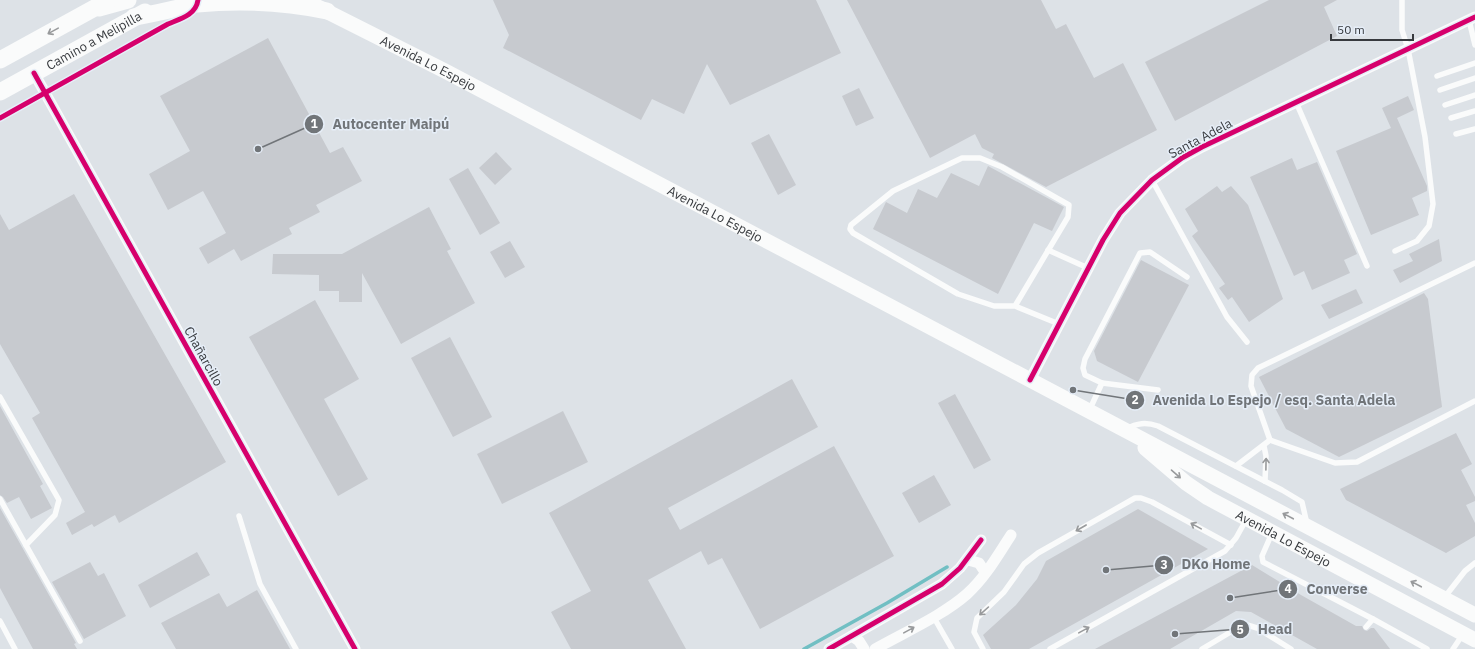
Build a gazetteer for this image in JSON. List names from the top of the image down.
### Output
{
  "streets": {
    "main road": ["Camino a Melipilla", "Avenida Lo Espejo"],
    "street": ["Santa Adela", "Chañarcillo"]
  },
  "crossings": [
    ["Camino a Melipilla", "Chañarcillo"],
    ["Avenida Lo Espejo", "Santa Adela"]
  ],
  "places": [
    "Autocenter Maipú",
    "Avenida Lo Espejo / esq. Santa Adela",
    "DKo Home",
    "Converse",
    "Head"
  ],
  "scale_bar": "50 m"
}
